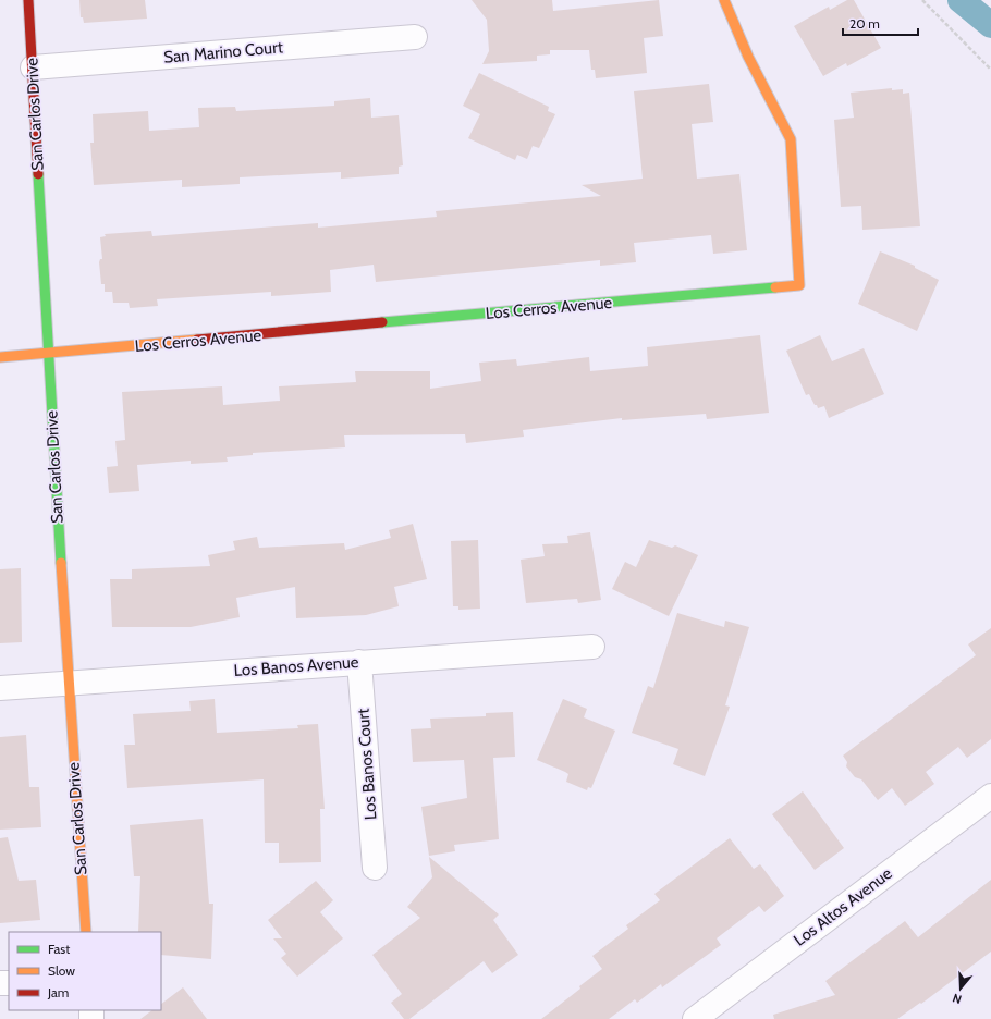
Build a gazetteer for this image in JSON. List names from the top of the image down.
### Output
{
  "streets": {
    "street": [
      "San Marino Court",
      "San Carlos Drive",
      "Los Cerros Avenue",
      "Los Banos Avenue",
      "Los Banos Court",
      "Los Altos Avenue"
    ]
  },
  "crossings": [
    ["San Marino Court", "San Carlos Drive"],
    ["San Carlos Drive", "Los Cerros Avenue"],
    ["San Carlos Drive", "Los Banos Avenue"],
    ["Los Banos Avenue", "Los Banos Court"]
  ],
  "legend": ["Fast", "Slow", "Jam"],
  "scale_bar": "20 m",
  "north": "bottom"
}
